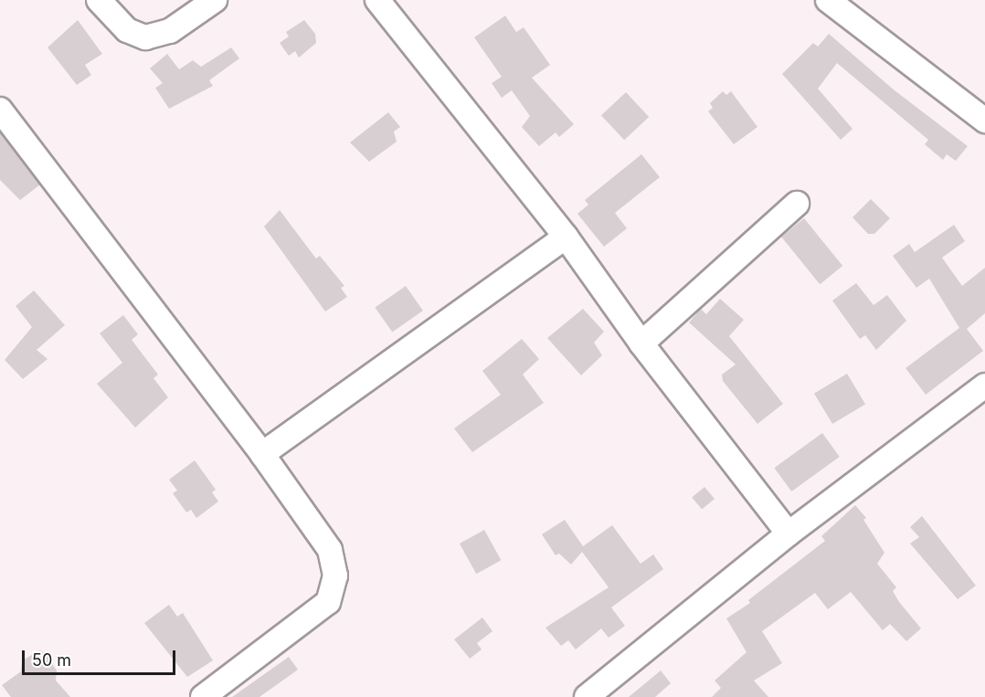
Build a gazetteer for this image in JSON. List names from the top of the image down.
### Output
{
  "scale_bar": "50 m"
}
